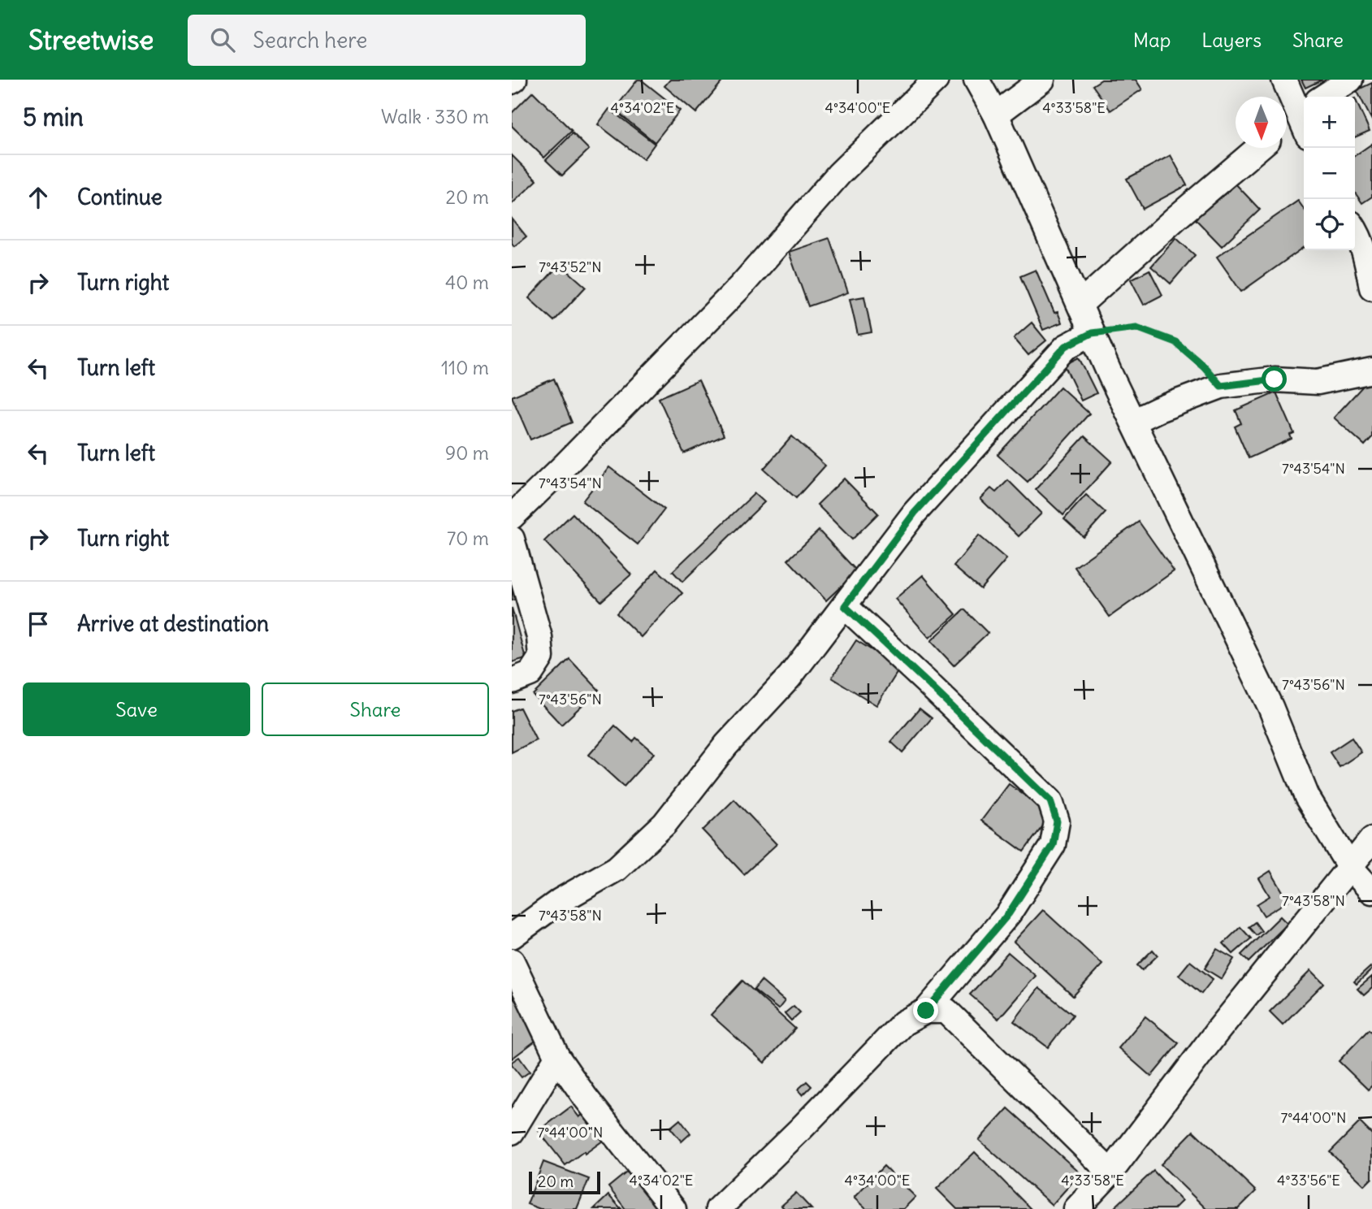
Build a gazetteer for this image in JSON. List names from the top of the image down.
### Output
{
  "scale_bar": "20 m",
  "north": "bottom",
  "page": {
    "header": "Streetwise",
    "search": "Search here",
    "nav": ["Map", "Layers", "Share"],
    "heading": ["5 min", "Walk · 330 m"],
    "map_buttons": ["+", "−"],
    "list": [
      ["Continue", "20 m"],
      ["Turn right", "40 m"],
      ["Turn left", "110 m"],
      ["Turn left", "90 m"],
      ["Turn right", "70 m"],
      "Arrive at destination"
    ],
    "buttons": ["Save", "Share"],
    "scale": "20 m"
  },
  "coordinates": [
    "4°34'02\"E",
    "4°34'00\"E",
    "4°33'58\"E",
    "7°43'52\"N",
    "7°43'54\"N",
    "7°43'56\"N",
    "7°43'58\"N",
    "7°44'00\"N",
    "4°33'56\"E"
  ]
}
